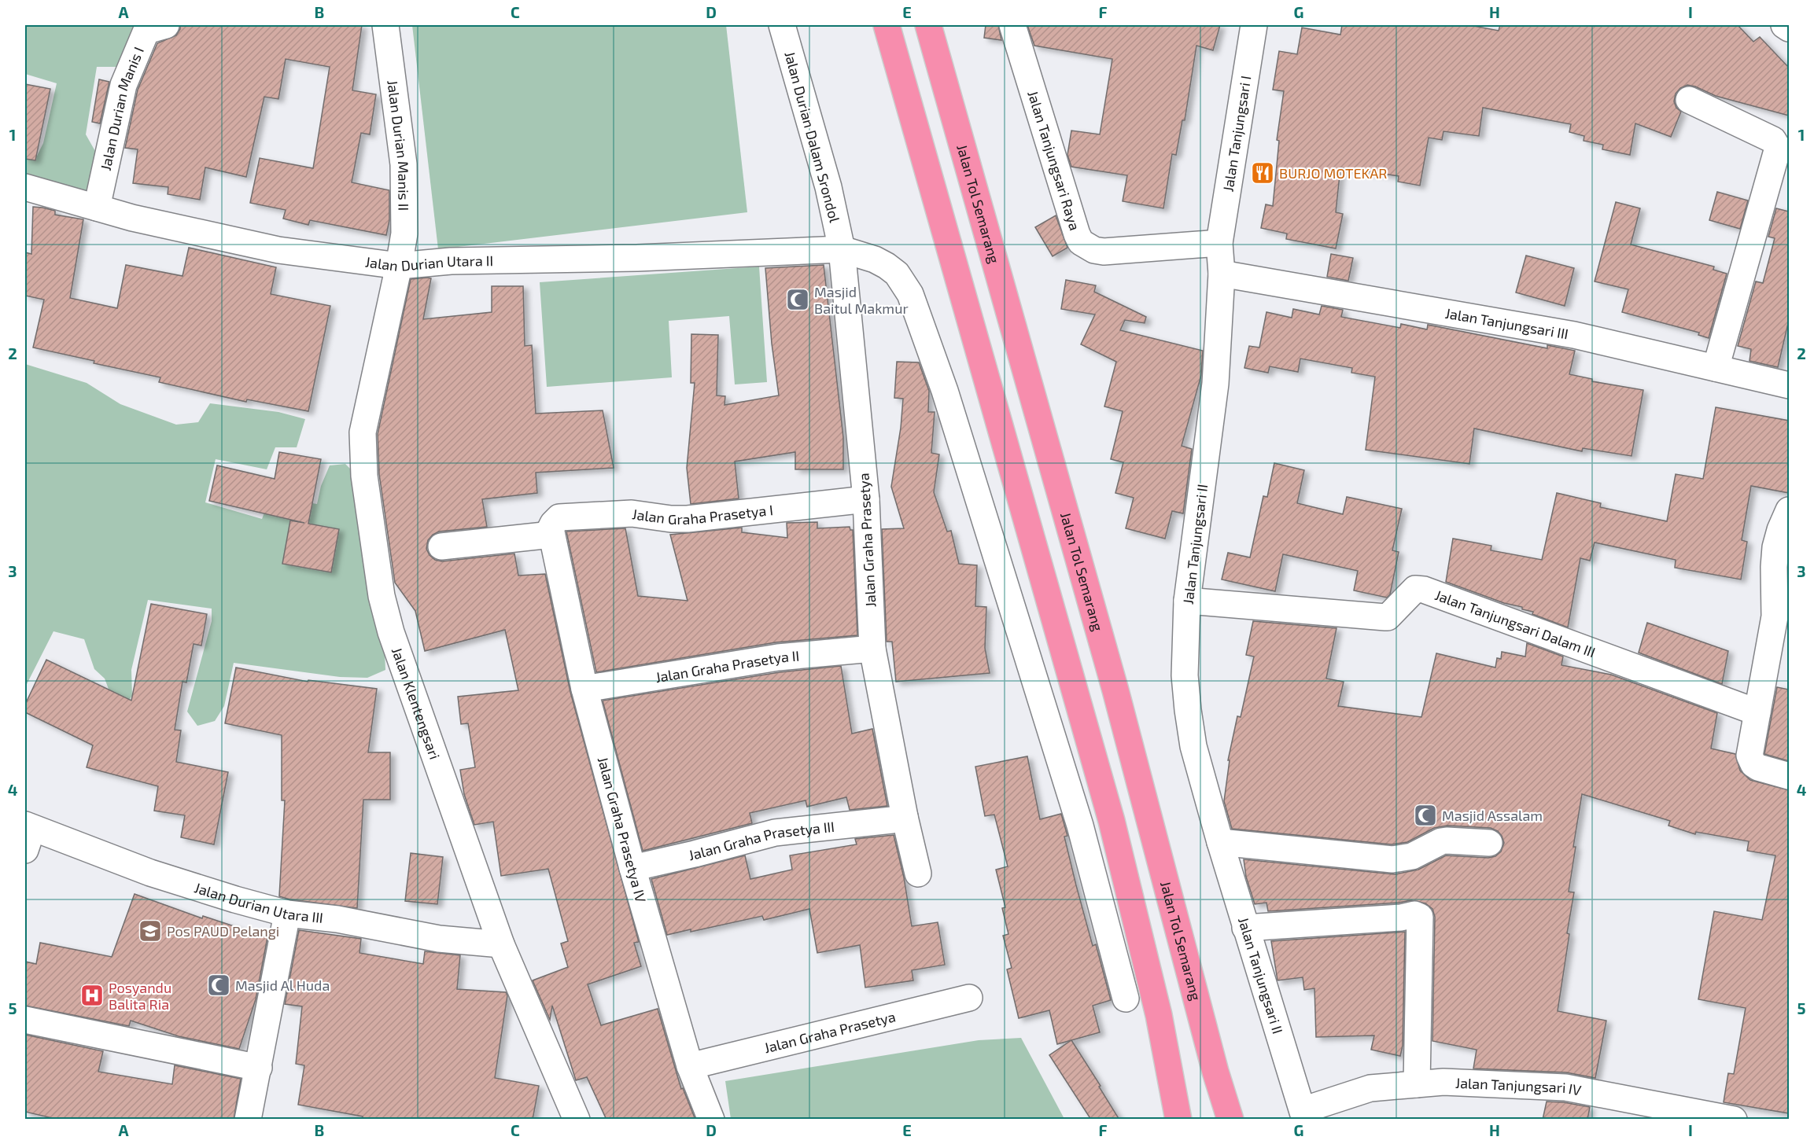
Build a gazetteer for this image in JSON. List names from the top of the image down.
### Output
{
  "streets": {
    "highway": ["Jalan Tol Semarang"],
    "street": [
      "Jalan Durian Manis I",
      "Jalan Tanjungsari I",
      "Jalan Durian Dalam Srondol",
      "Jalan Durian Manis II",
      "Jalan Tanjungsari Raya",
      "Jalan Durian Utara II",
      "Jalan Tanjungsari III",
      "Jalan Graha Prasetya I",
      "Jalan Graha Prasetya",
      "Jalan Tanjungsari II",
      "Jalan Tanjungsari Dalam III",
      "Jalan Graha Prasetya II",
      "Jalan Klentengsari",
      "Jalan Graha Prasetya IV",
      "Jalan Graha Prasetya III",
      "Jalan Durian Utara III",
      "Jalan Tanjungsari IV"
    ]
  },
  "crossings": [
    ["Jalan Durian Manis I", "Jalan Durian Utara II"],
    ["Jalan Tanjungsari I", "Jalan Tanjungsari Raya"],
    ["Jalan Tanjungsari I", "Jalan Tanjungsari II"],
    ["Jalan Durian Dalam Srondol", "Jalan Durian Utara II"],
    ["Jalan Durian Dalam Srondol", "Jalan Graha Prasetya"],
    ["Jalan Durian Manis II", "Jalan Durian Utara II"],
    ["Jalan Durian Manis II", "Jalan Klentengsari"],
    ["Jalan Tanjungsari Raya", "Jalan Tanjungsari II"],
    ["Jalan Durian Utara II", "Jalan Graha Prasetya"],
    ["Jalan Durian Utara II", "Jalan Klentengsari"],
    ["Jalan Tanjungsari III", "Jalan Tanjungsari II"],
    ["Jalan Graha Prasetya I", "Jalan Graha Prasetya"],
    ["Jalan Graha Prasetya I", "Jalan Graha Prasetya IV"],
    ["Jalan Graha Prasetya", "Jalan Graha Prasetya II"],
    ["Jalan Graha Prasetya", "Jalan Graha Prasetya IV"],
    ["Jalan Graha Prasetya", "Jalan Graha Prasetya III"],
    ["Jalan Tanjungsari II", "Jalan Tanjungsari Dalam III"],
    ["Jalan Tanjungsari II", "Jalan Tanjungsari IV"],
    ["Jalan Graha Prasetya II", "Jalan Graha Prasetya IV"],
    ["Jalan Klentengsari", "Jalan Durian Utara III"],
    ["Jalan Graha Prasetya IV", "Jalan Graha Prasetya III"]
  ],
  "places": {
    "restaurant": ["BURJO MOTEKAR"],
    "mosque": ["Masjid Baitul Makmur", "Masjid Assalam", "Masjid Al Huda"],
    "school or university": ["Pos PAUD Pelangi"],
    "hospital": ["Posyandu Balita Ria"]
  },
  "grid": {
    "columns": [
      "A",
      "B",
      "C",
      "D",
      "E",
      "F",
      "G",
      "H",
      "I"
    ],
    "rows": [
      "1",
      "2",
      "3",
      "4",
      "5"
    ]
  }
}
